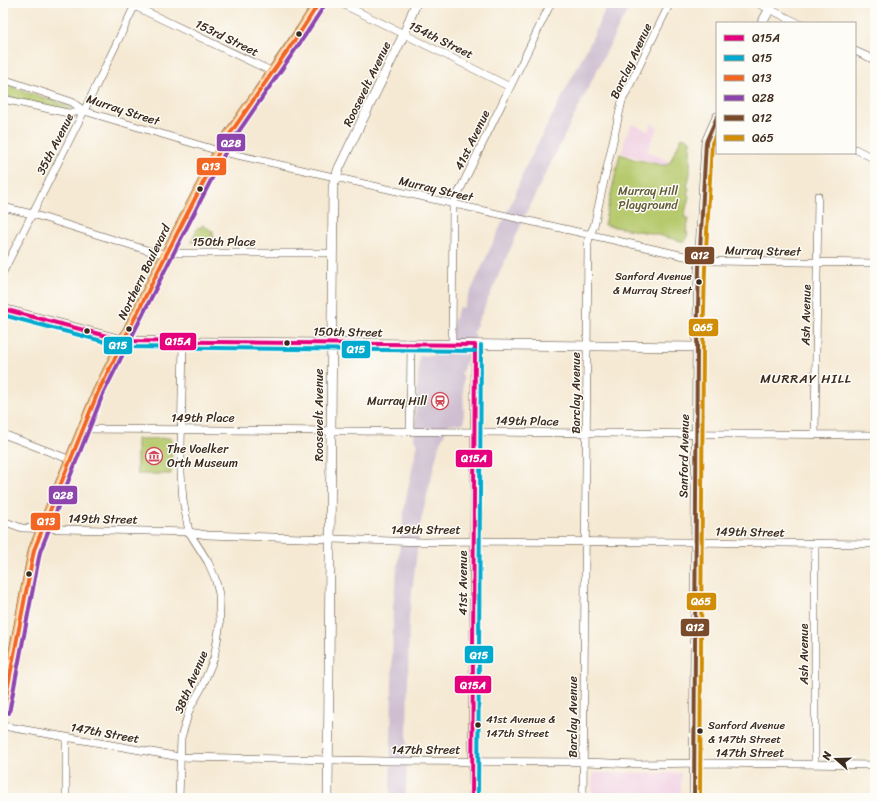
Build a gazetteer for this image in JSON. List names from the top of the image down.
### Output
{
  "streets": {
    "main road": ["Northern Boulevard"],
    "street": [
      "153rd Street",
      "154th Street",
      "Barclay Avenue",
      "Roosevelt Avenue",
      "Murray Street",
      "41st Avenue",
      "35th Avenue",
      "150th Place",
      "Ash Avenue",
      "150th Street",
      "149th Place",
      "Sanford Avenue",
      "149th Street",
      "38th Avenue",
      "147th Street"
    ]
  },
  "crossings": [
    ["153rd Street", "35th Avenue"],
    ["153rd Street", "Northern Boulevard"],
    ["154th Street", "Roosevelt Avenue"],
    ["154th Street", "41st Avenue"],
    ["Barclay Avenue", "Murray Street"],
    ["Barclay Avenue", "150th Street"],
    ["Barclay Avenue", "149th Place"],
    ["Barclay Avenue", "149th Street"],
    ["Barclay Avenue", "147th Street"],
    ["Roosevelt Avenue", "Murray Street"],
    ["Roosevelt Avenue", "150th Place"],
    ["Roosevelt Avenue", "150th Street"],
    ["Roosevelt Avenue", "149th Place"],
    ["Roosevelt Avenue", "149th Street"],
    ["Roosevelt Avenue", "147th Street"],
    ["Murray Street", "41st Avenue"],
    ["Murray Street", "35th Avenue"],
    ["Murray Street", "Northern Boulevard"],
    ["Murray Street", "Ash Avenue"],
    ["Murray Street", "Sanford Avenue"],
    ["41st Avenue", "150th Street"],
    ["41st Avenue", "149th Place"],
    ["41st Avenue", "149th Street"],
    ["41st Avenue", "147th Street"],
    ["35th Avenue", "150th Place"],
    ["150th Place", "Northern Boulevard"],
    ["Northern Boulevard", "150th Street"],
    ["Northern Boulevard", "149th Place"],
    ["Northern Boulevard", "149th Street"],
    ["Ash Avenue", "149th Place"],
    ["Ash Avenue", "149th Street"],
    ["Ash Avenue", "147th Street"],
    ["150th Street", "Sanford Avenue"],
    ["150th Street", "38th Avenue"],
    ["149th Place", "Sanford Avenue"],
    ["149th Place", "38th Avenue"],
    ["Sanford Avenue", "149th Street"],
    ["Sanford Avenue", "147th Street"],
    ["149th Street", "38th Avenue"],
    ["38th Avenue", "147th Street"]
  ],
  "districts": ["MURRAY HILL"],
  "parks": ["Murray Hill Playground"],
  "places": {
    "other": ["Sanford Avenue & Murray Street", "41st Avenue & 147th Street", "Sanford Avenue & 147th Street"],
    "station": ["Murray Hill"],
    "museum": ["The Voelker Orth Museum"]
  },
  "lines": [
    "transit line Q13",
    "transit line Q28",
    "transit line Q12",
    "transit line Q65",
    "transit line Q15A",
    "transit line Q15"
  ],
  "legend": [
    "Q15A",
    "Q15",
    "Q13",
    "Q28",
    "Q12",
    "Q65"
  ],
  "north": "left"
}
